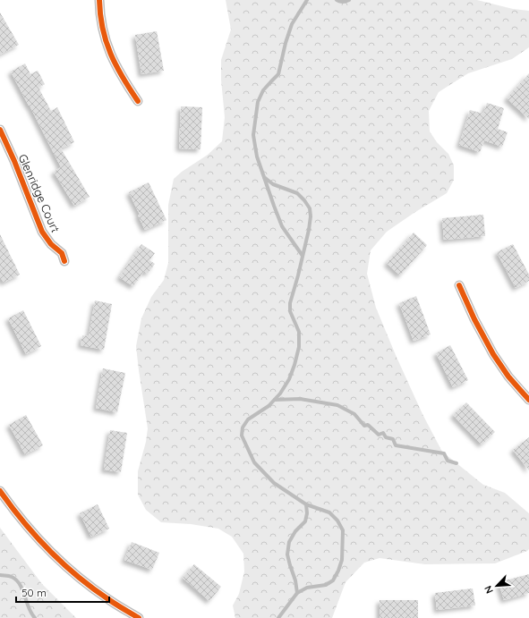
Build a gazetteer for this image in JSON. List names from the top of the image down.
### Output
{
  "streets": {
    "street": ["Glenridge Court"]
  },
  "scale_bar": "50 m",
  "north": "bottom left"
}
